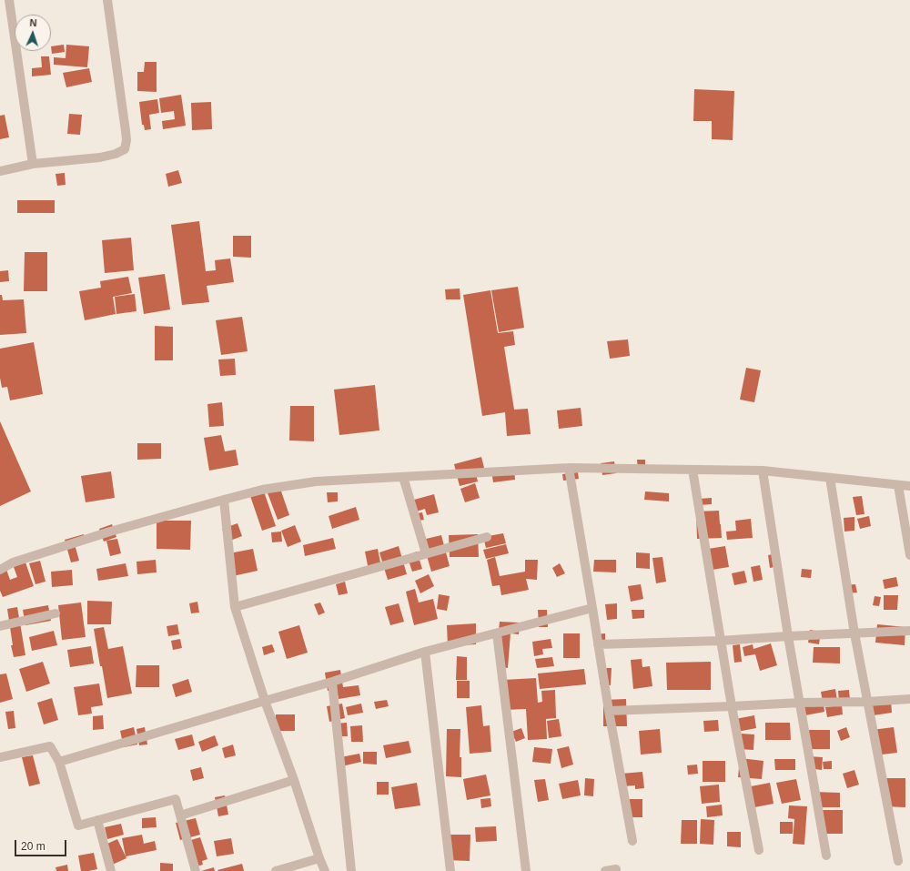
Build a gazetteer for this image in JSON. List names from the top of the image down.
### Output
{
  "scale_bar": "20 m",
  "north": "top"
}
